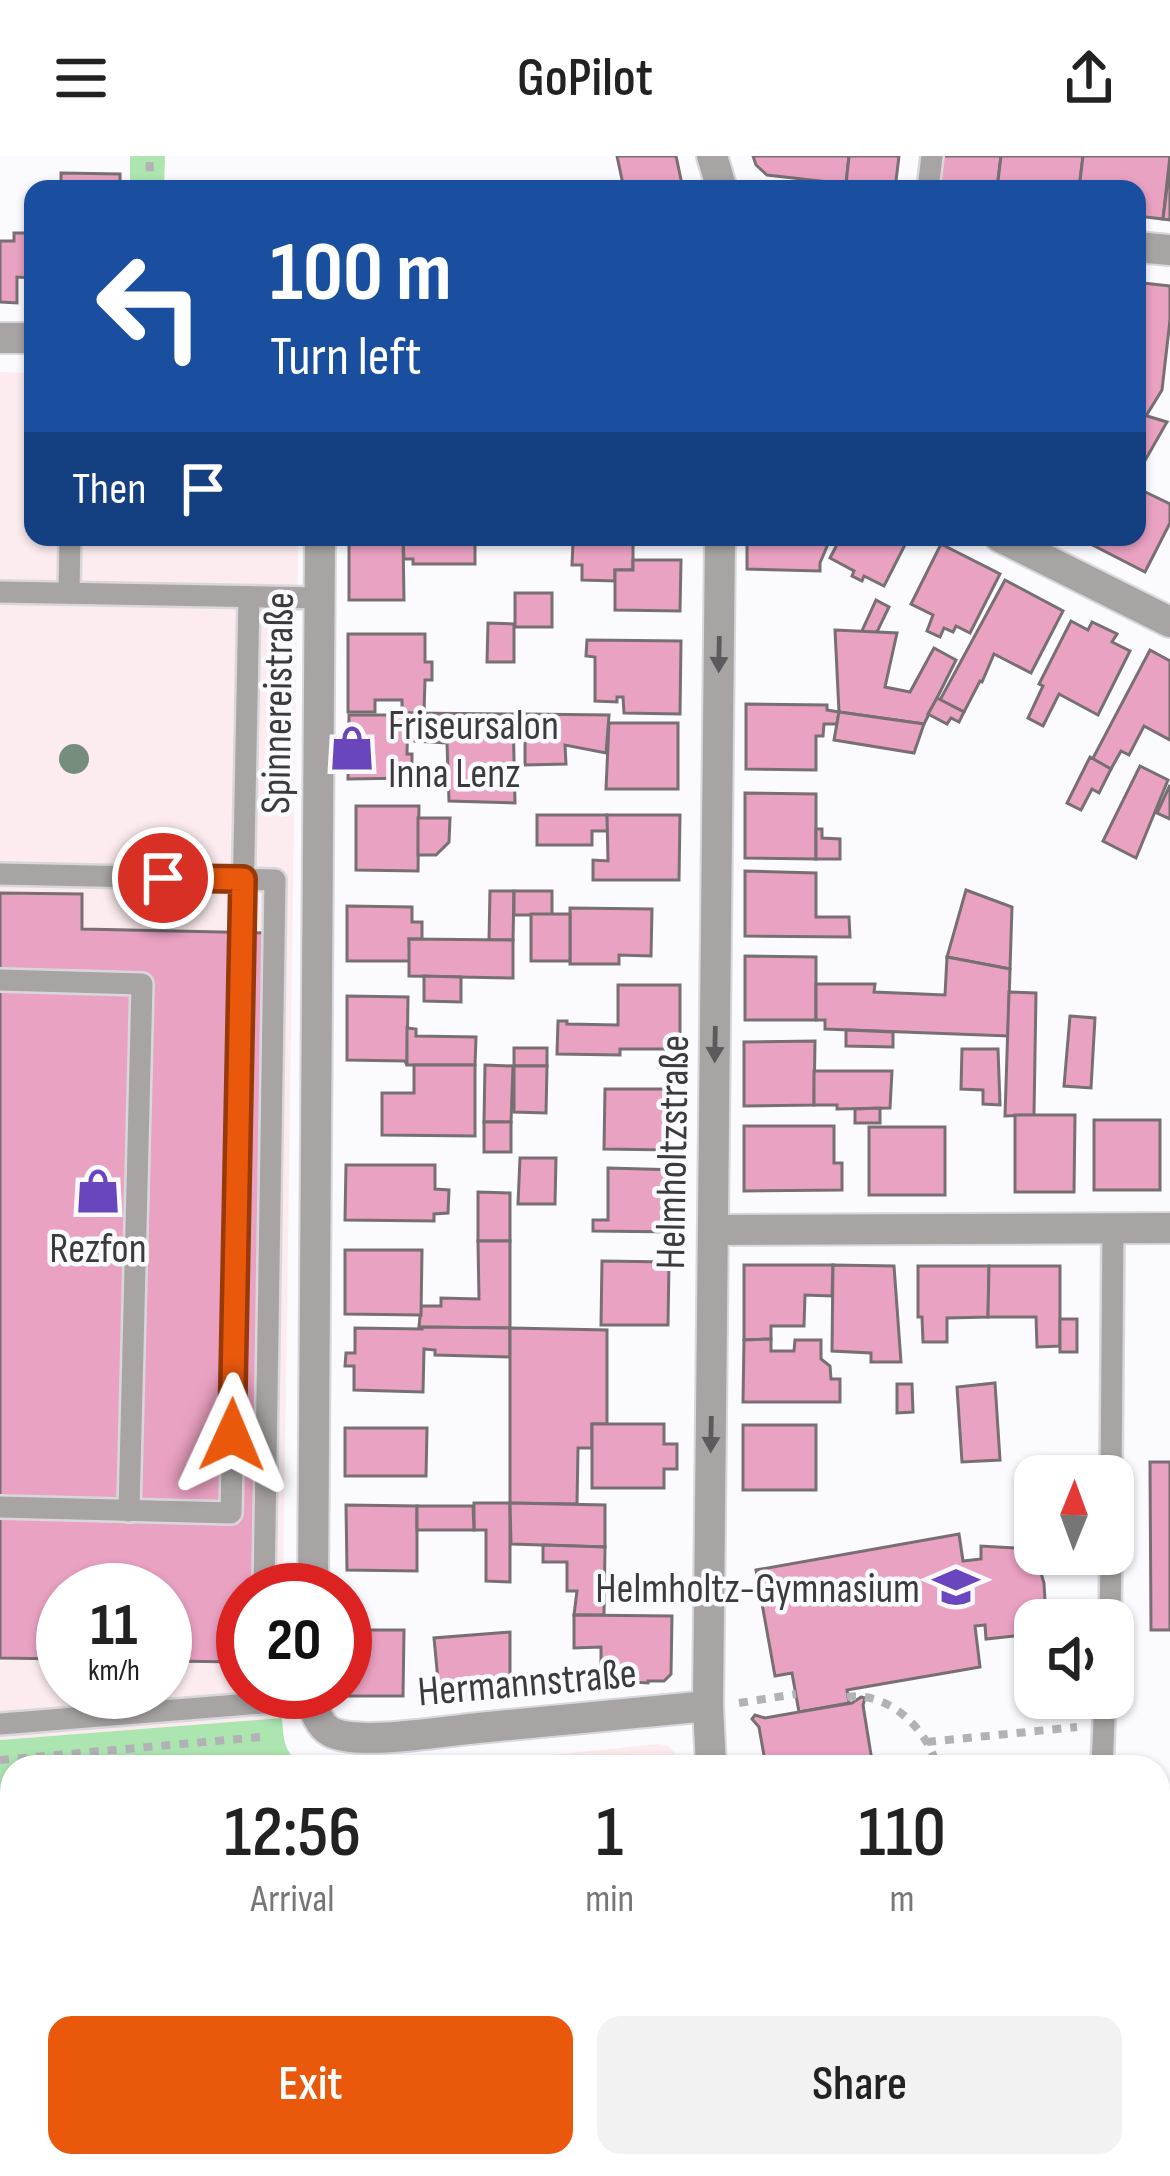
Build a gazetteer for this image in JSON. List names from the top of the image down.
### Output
{
  "streets": {
    "street": ["Spinnereistraße", "Helmholtzstraße", "Hermannstraße"]
  },
  "crossings": [
    ["Helmholtzstraße", "Hermannstraße"]
  ],
  "one_way": ["Helmholtzstraße"],
  "places": {
    "shop": ["Friseursalon Inna Lenz", "Rezfon"],
    "school or university": ["Helmholtz-Gymnasium"]
  },
  "north": "top",
  "page": {
    "header": "GoPilot",
    "turn": ["100 m", "Turn left"],
    "then": "Then",
    "speed": "11 km/h",
    "limit": "20",
    "eta": [
      "12:56",
      "Arrival",
      "1",
      "min",
      "110",
      "m"
    ],
    "buttons": ["Exit", "Share"]
  }
}
